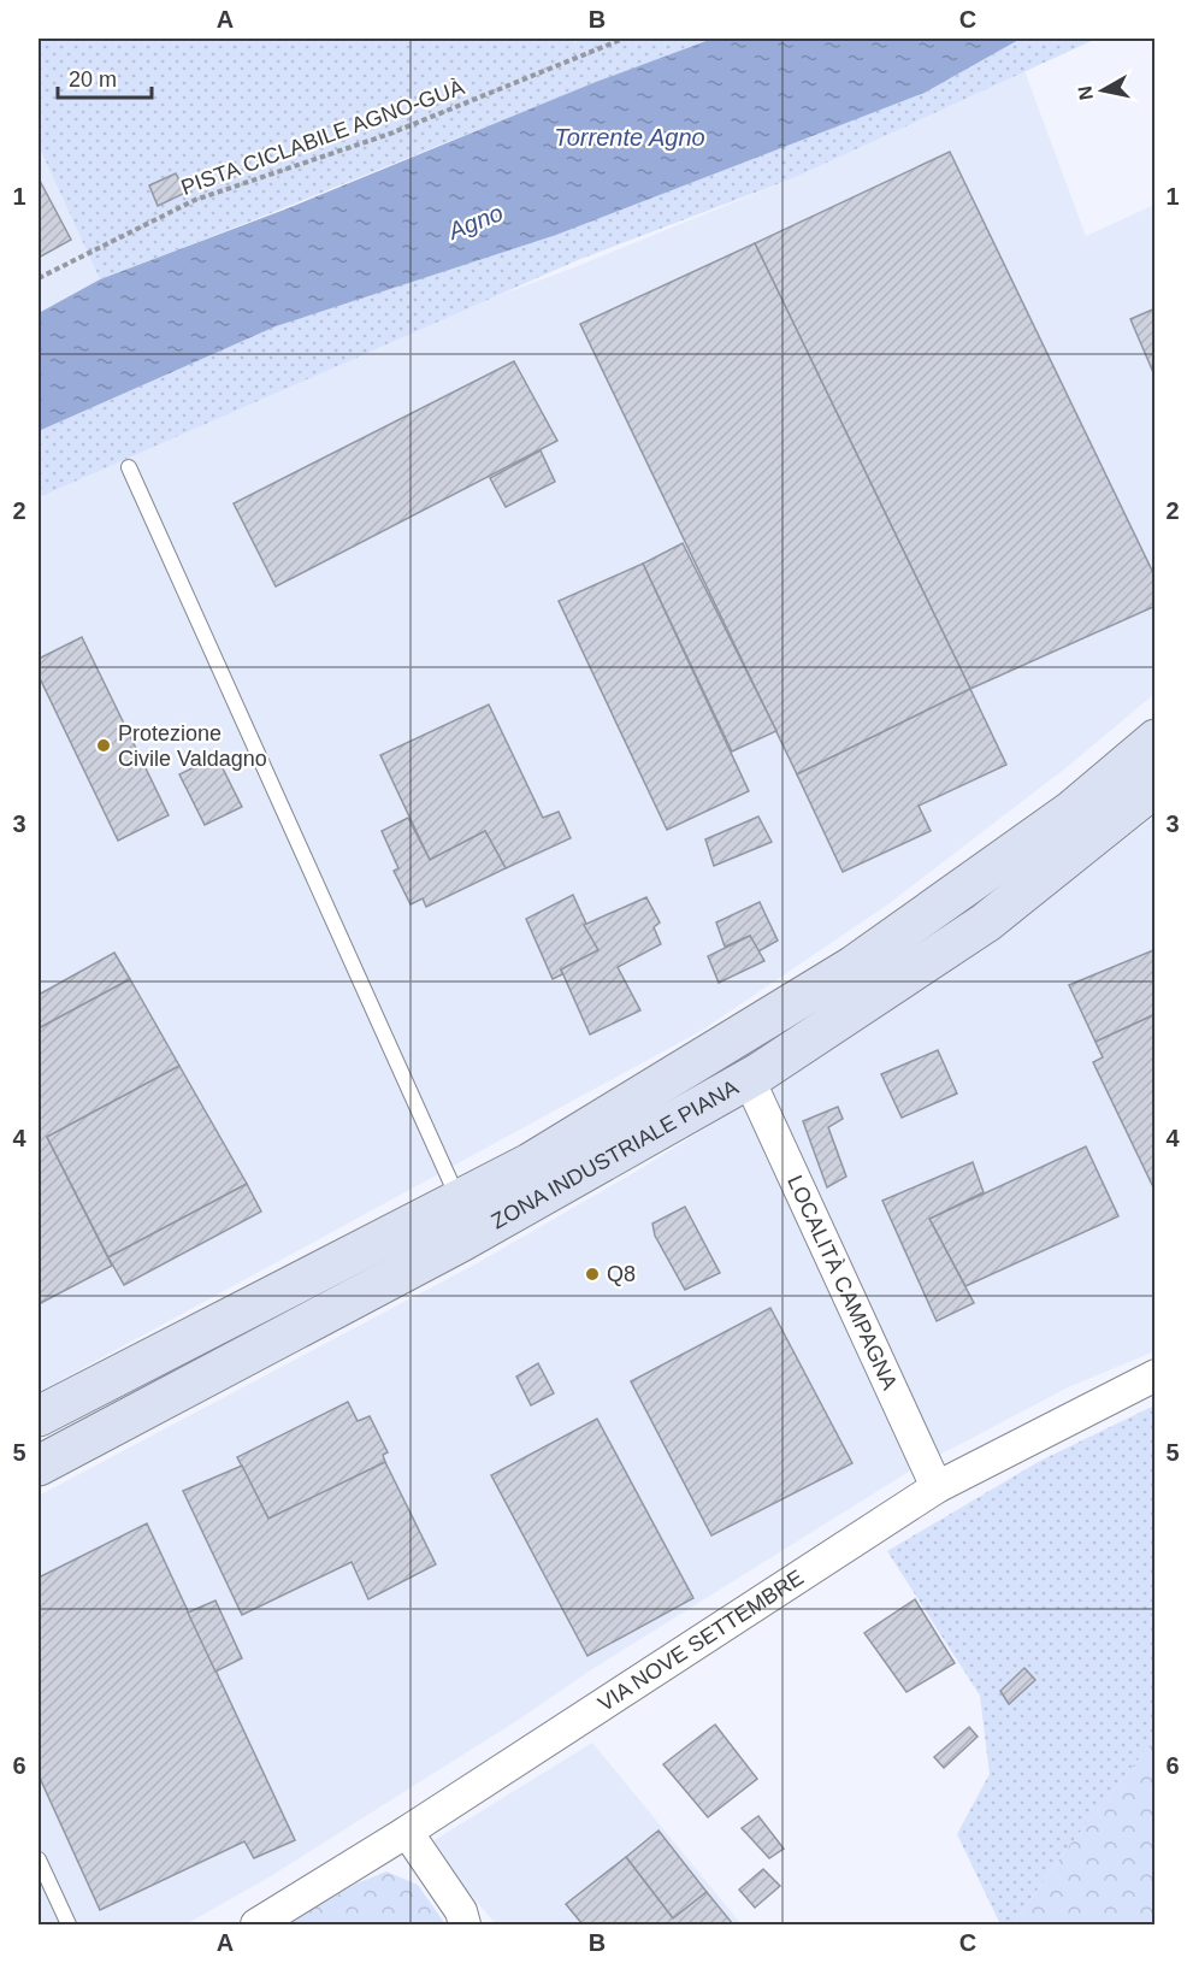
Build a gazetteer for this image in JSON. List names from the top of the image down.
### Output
{
  "streets": {
    "main road": ["ZONA INDUSTRIALE PIANA"],
    "street": ["LOCALITÀ CAMPAGNA", "VIA NOVE SETTEMBRE"],
    "path": ["PISTA CICLABILE AGNO-GUÀ"]
  },
  "crossings": [
    ["ZONA INDUSTRIALE PIANA", "LOCALITÀ CAMPAGNA"],
    ["LOCALITÀ CAMPAGNA", "VIA NOVE SETTEMBRE"]
  ],
  "water": ["Torrente Agno", "Agno"],
  "places": ["Protezione Civile Valdagno", "Q8"],
  "scale_bar": "20 m",
  "north": "left",
  "grid": {
    "columns": ["A", "B", "C"],
    "rows": [
      "1",
      "2",
      "3",
      "4",
      "5",
      "6"
    ]
  }
}
